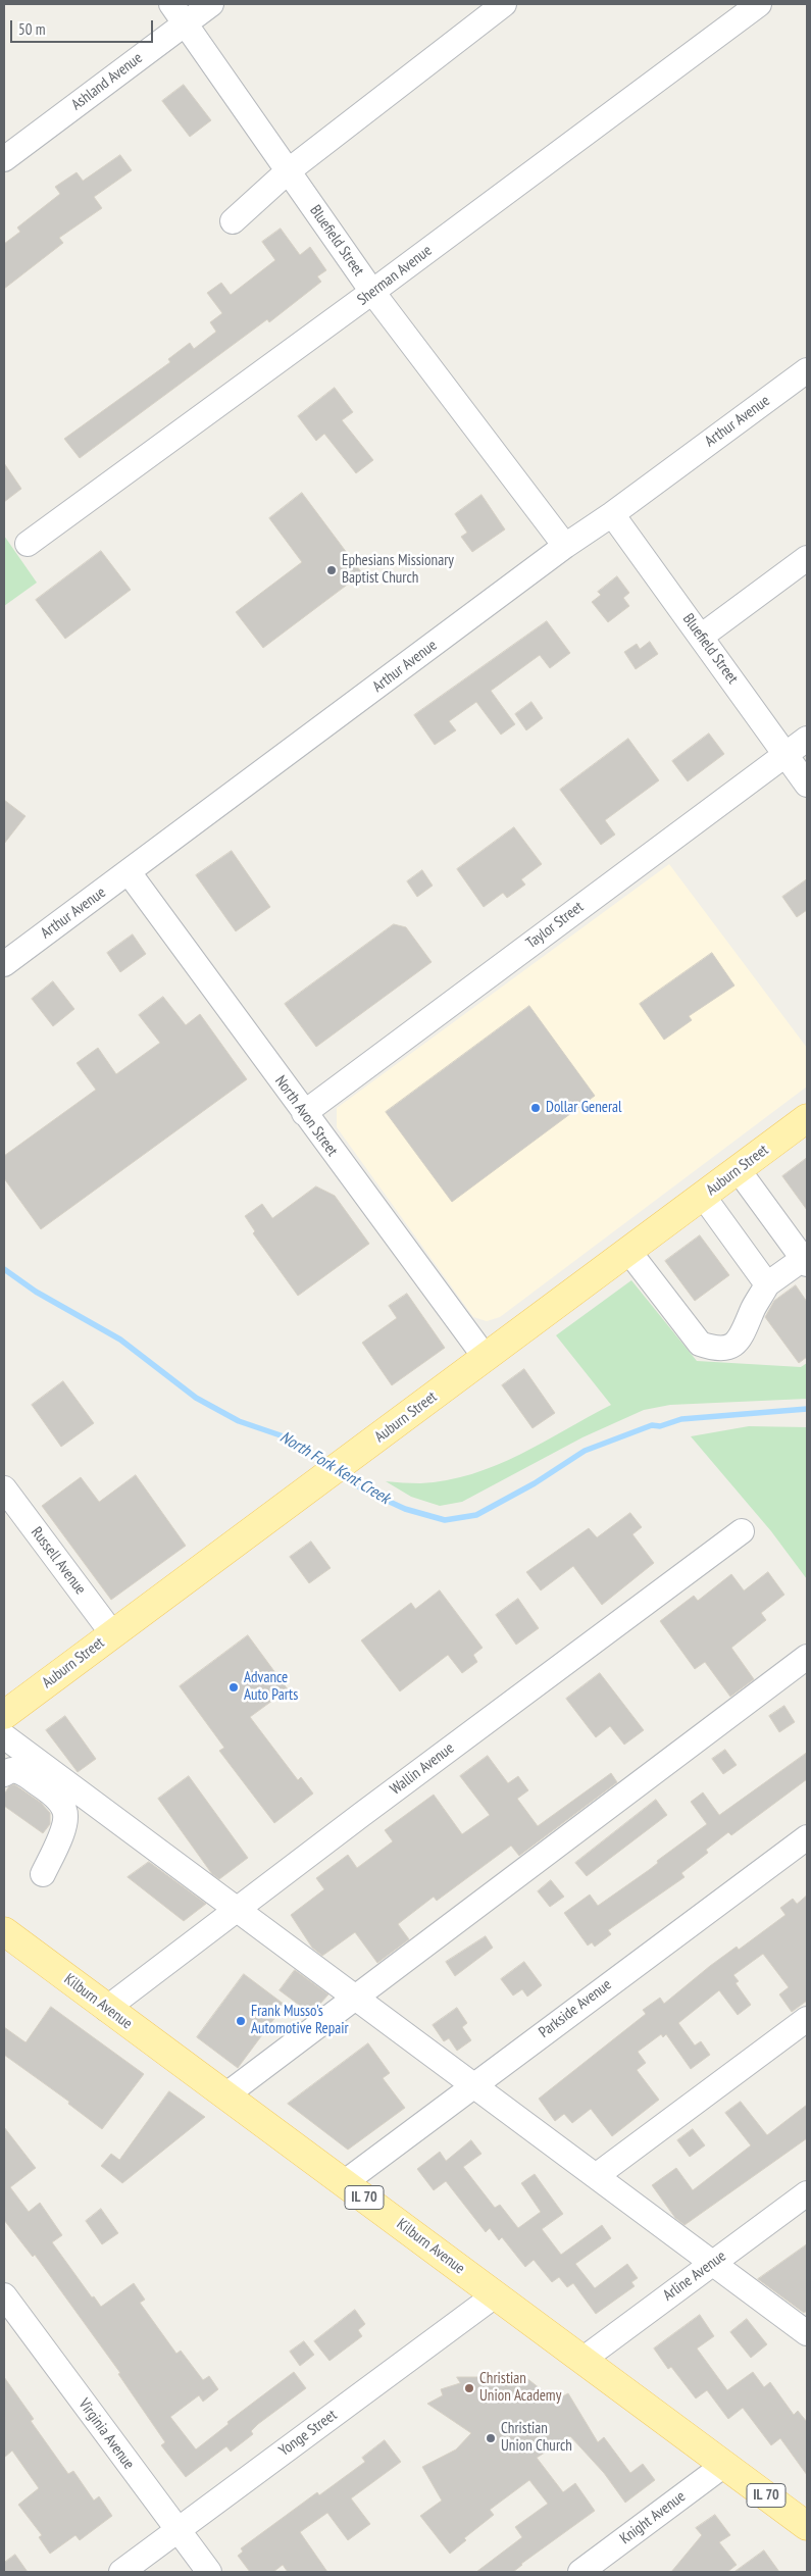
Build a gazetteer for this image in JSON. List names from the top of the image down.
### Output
{
  "streets": {
    "main road": ["Auburn Street", "Kilburn Avenue", "IL 70"],
    "street": [
      "Ashland Avenue",
      "Bluefield Street",
      "Sherman Avenue",
      "Arthur Avenue",
      "Taylor Street",
      "North Avon Street",
      "Russell Avenue",
      "Wallin Avenue",
      "Parkside Avenue",
      "Arline Avenue",
      "Yonge Street",
      "Virginia Avenue",
      "Knight Avenue"
    ]
  },
  "crossings": [
    ["Ashland Avenue", "Bluefield Street"],
    ["Bluefield Street", "Sherman Avenue"],
    ["Bluefield Street", "Arthur Avenue"],
    ["Bluefield Street", "Taylor Street"],
    ["Arthur Avenue", "North Avon Street"],
    ["Taylor Street", "North Avon Street"],
    ["North Avon Street", "Auburn Street"],
    ["Auburn Street", "Russell Avenue"],
    ["Wallin Avenue", "Kilburn Avenue"],
    ["Kilburn Avenue", "Parkside Avenue"],
    ["Kilburn Avenue", "Arline Avenue"],
    ["Kilburn Avenue", "Yonge Street"],
    ["Kilburn Avenue", "Knight Avenue"],
    ["Yonge Street", "Virginia Avenue"]
  ],
  "water": ["North Fork Kent Creek"],
  "places": [
    "Ephesians Missionary Baptist Church",
    "Dollar General",
    "Advance Auto Parts",
    "Frank Musso's Automotive Repair",
    "Christian Union Academy",
    "Christian Union Church"
  ],
  "scale_bar": "50 m"
}
